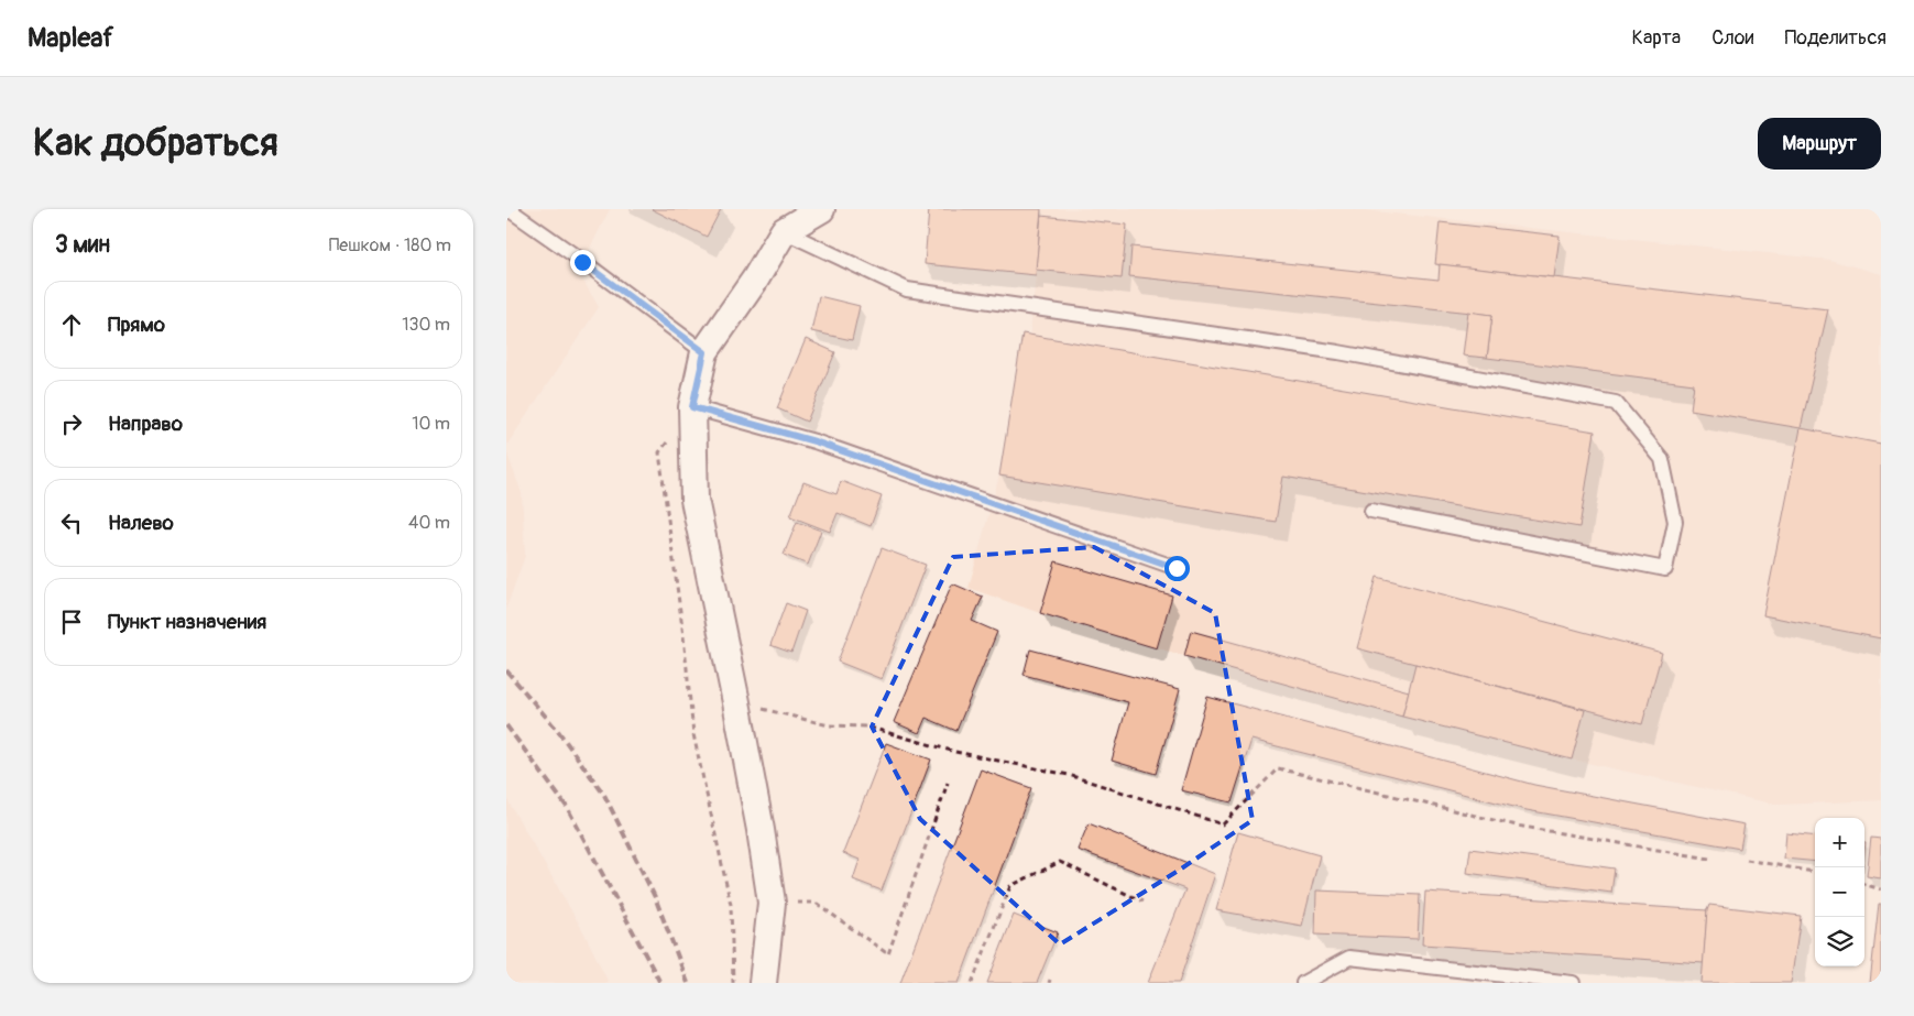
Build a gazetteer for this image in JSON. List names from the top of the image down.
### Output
{
  "page": {
    "header": "Mapleaf",
    "nav": ["Карта", "Слои", "Поделиться"],
    "buttons": "Маршрут",
    "title": "Как добраться",
    "heading": ["3 мин", "Пешком · 180 m"],
    "list": [
      ["Прямо", "130 m"],
      ["Направо", "10 m"],
      ["Налево", "40 m"],
      "Пункт назначения"
    ],
    "map_buttons": ["+", "−"]
  }
}
